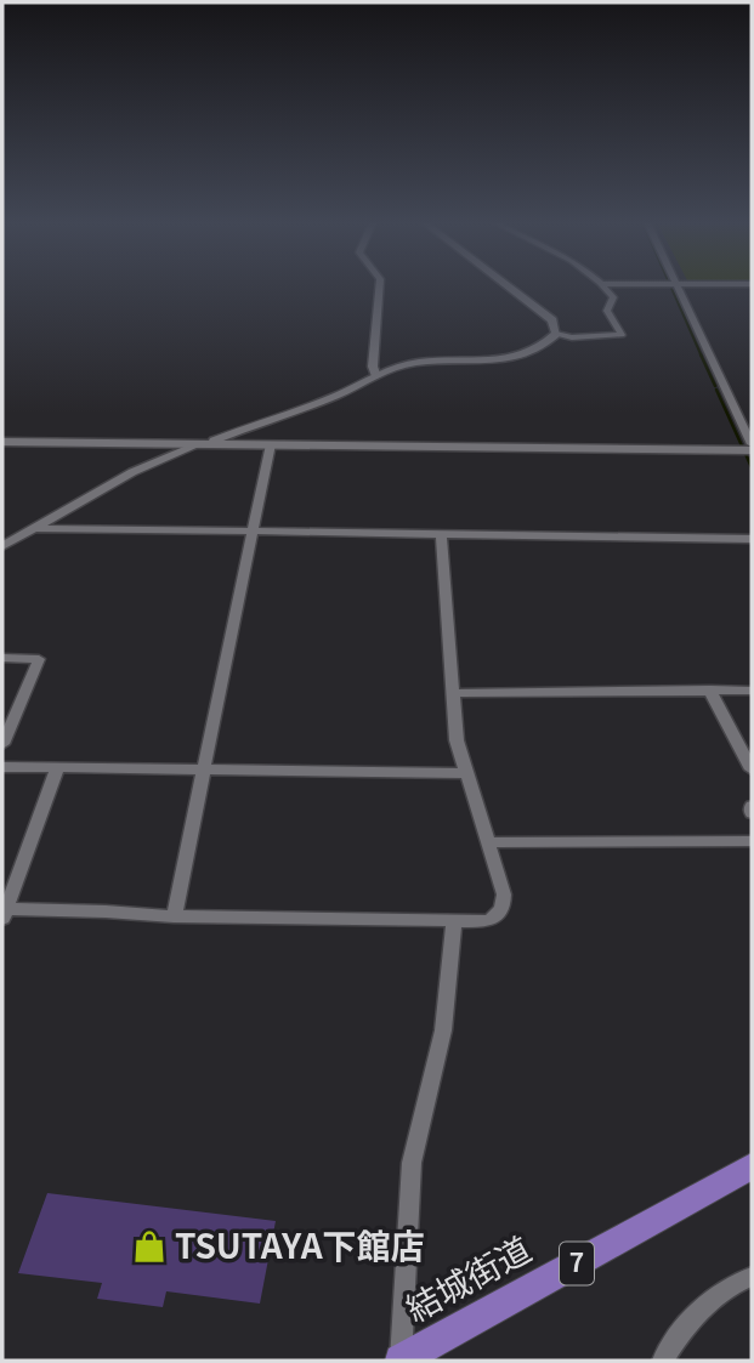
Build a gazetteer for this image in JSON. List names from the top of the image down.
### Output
{
  "streets": {
    "main road": ["7", "結城街道"]
  },
  "places": {
    "shop": ["TSUTAYA下館店"]
  }
}
